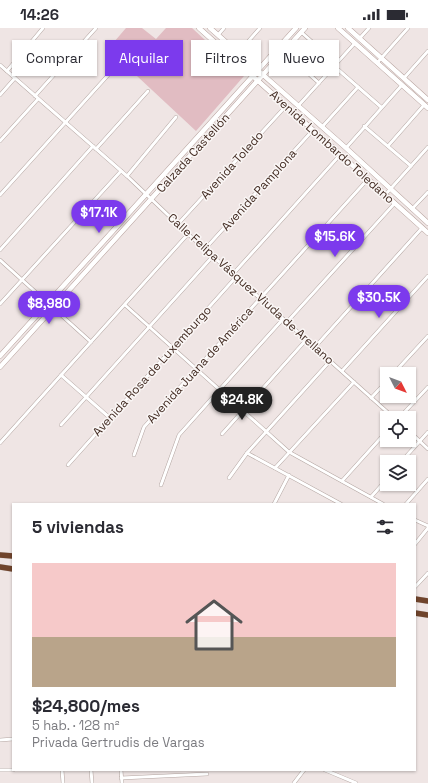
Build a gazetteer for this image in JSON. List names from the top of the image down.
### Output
{
  "streets": {
    "main road": ["Avenida Lombardo Toledano", "Calzada Castellón"],
    "street": [
      "Avenida Toledo",
      "Avenida Pamplona",
      "Calle Felipa Vásquez Viuda de Arellano",
      "Avenida Juana de América",
      "Avenida Rosa de Luxemburgo"
    ]
  },
  "crossings": [
    ["Avenida Lombardo Toledano", "Calzada Castellón"],
    ["Avenida Lombardo Toledano", "Avenida Toledo"],
    ["Avenida Lombardo Toledano", "Avenida Pamplona"],
    ["Avenida Lombardo Toledano", "Avenida Juana de América"],
    ["Avenida Lombardo Toledano", "Avenida Rosa de Luxemburgo"],
    ["Calzada Castellón", "Calle Felipa Vásquez Viuda de Arellano"],
    ["Avenida Toledo", "Calle Felipa Vásquez Viuda de Arellano"],
    ["Avenida Pamplona", "Calle Felipa Vásquez Viuda de Arellano"],
    ["Calle Felipa Vásquez Viuda de Arellano", "Avenida Juana de América"],
    ["Calle Felipa Vásquez Viuda de Arellano", "Avenida Rosa de Luxemburgo"]
  ],
  "north": "bottom right",
  "page": {
    "status": "14:26",
    "chip": [
      "Comprar",
      "Alquilar",
      "Filtros",
      "Nuevo"
    ],
    "price": [
      "$17.1K",
      "$15.6K",
      "$30.5K",
      "$8,980",
      "$24.8K"
    ],
    "heading": "5 viviendas",
    "list": [
      {
        "name": "$24,800/mes",
        "note": "5 hab. · 128 m² · Privada Gertrudis de Vargas"
      }
    ]
  }
}
